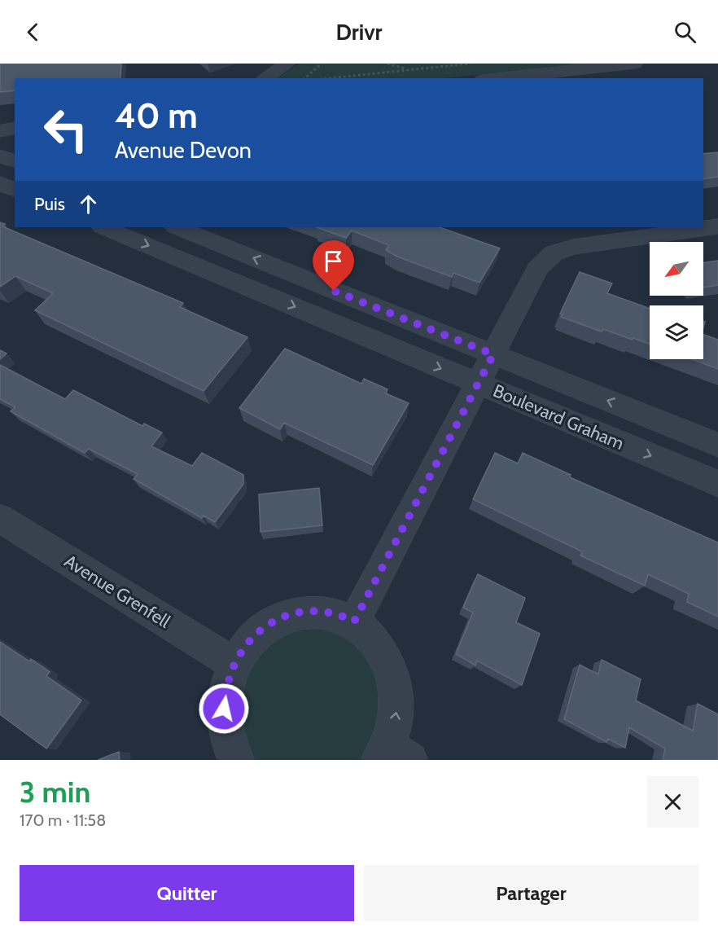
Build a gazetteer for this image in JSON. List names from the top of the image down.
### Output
{
  "streets": {
    "street": ["Boulevard Graham", "Avenue Grenfell"]
  },
  "north": "bottom left",
  "page": {
    "header": "Drivr",
    "turn": ["40 m", "Avenue Devon"],
    "then": "Puis",
    "heading": ["3 min", "170 m · 11:58"],
    "buttons": ["Quitter", "Partager"]
  }
}
